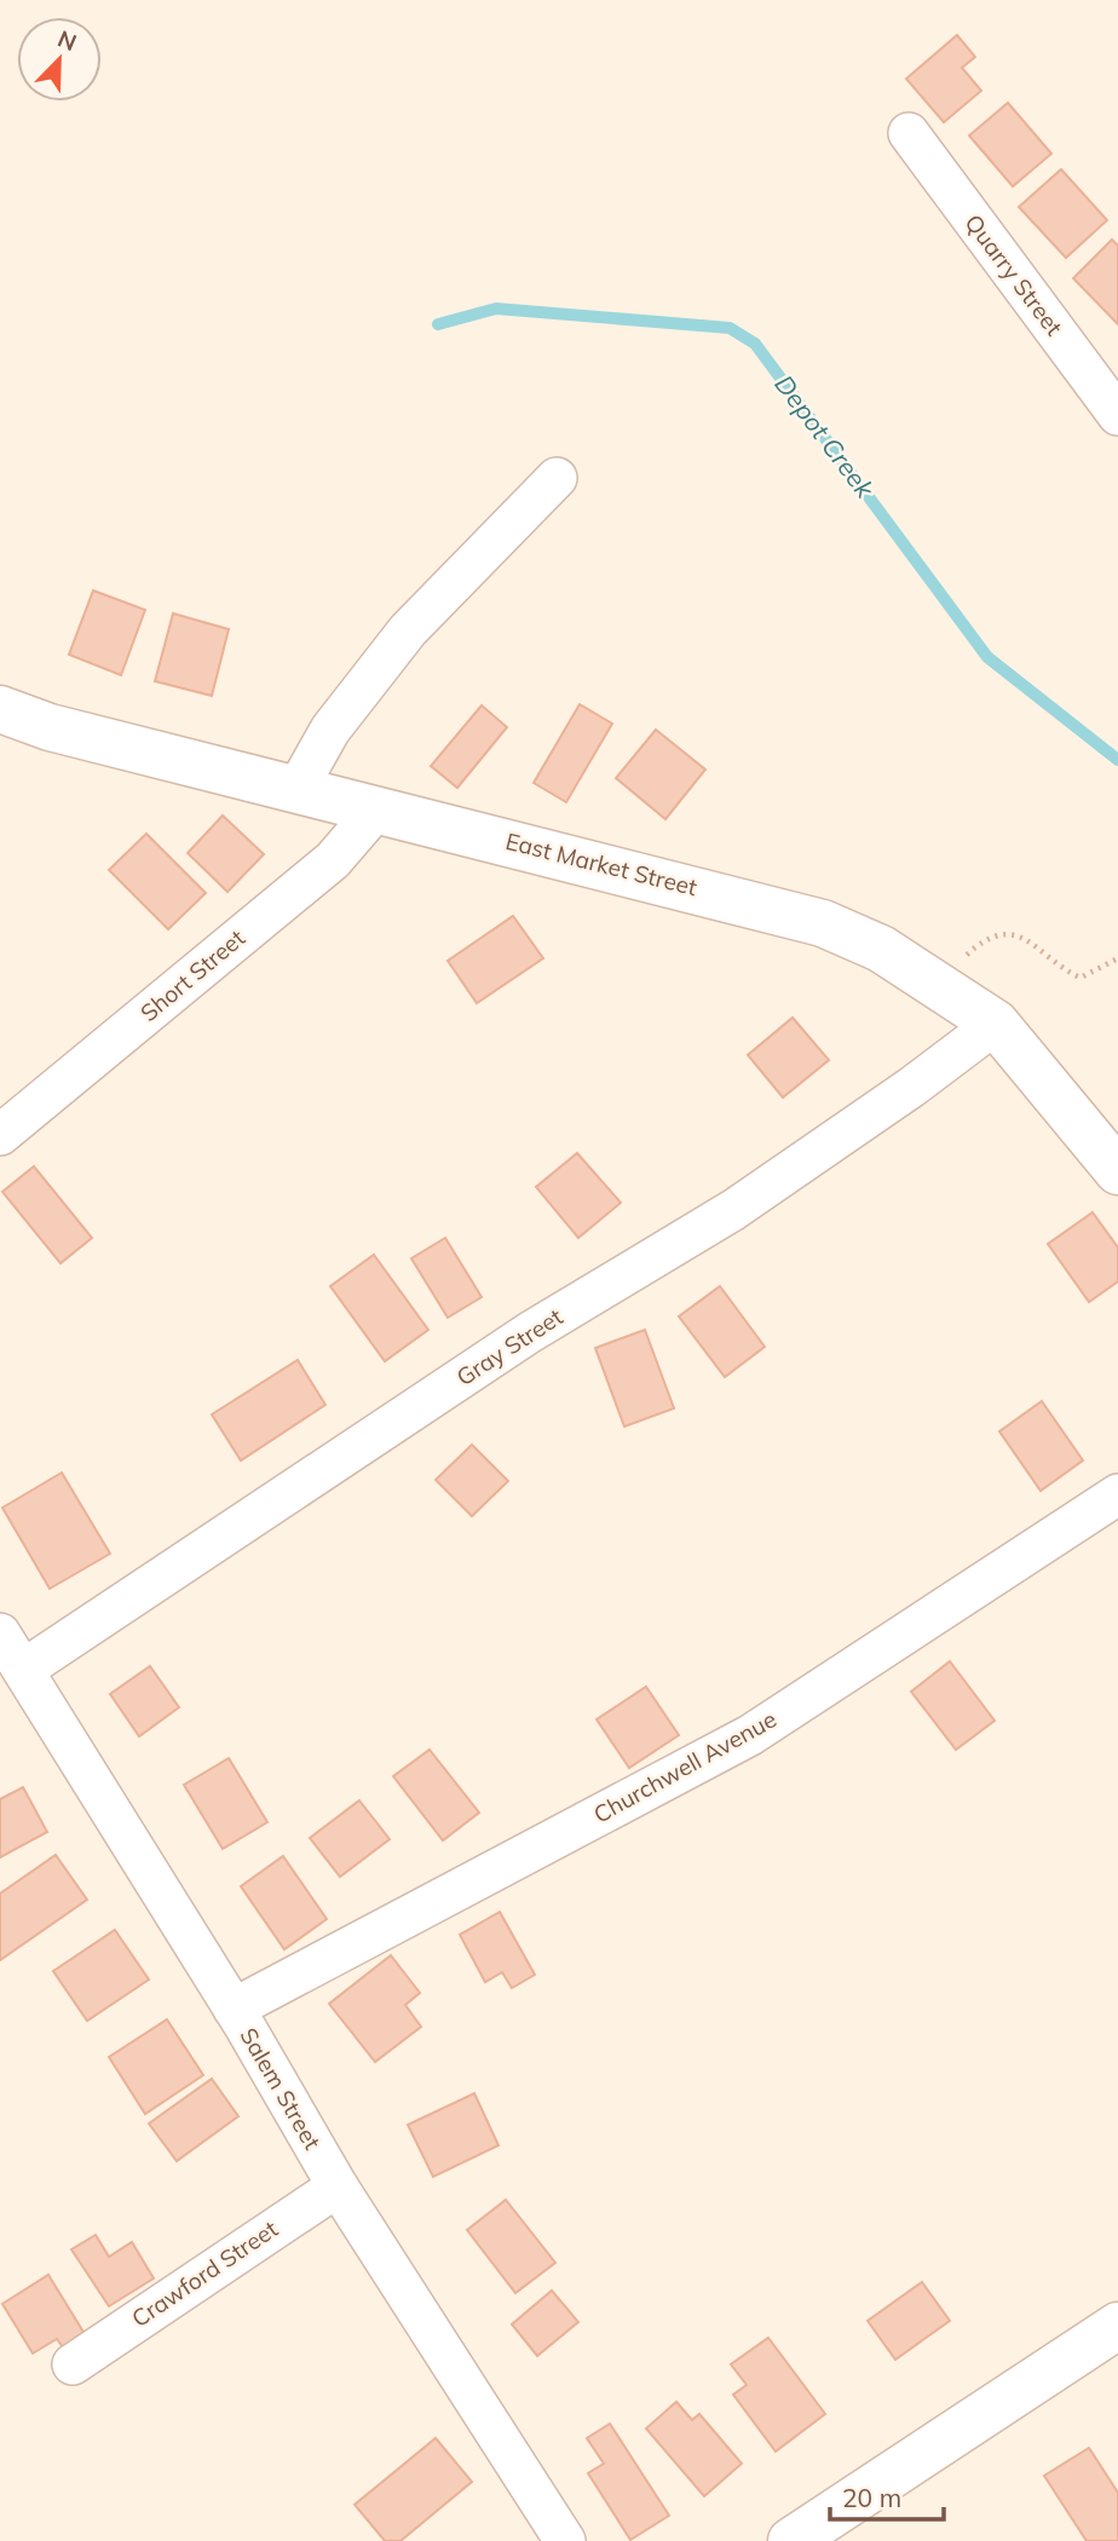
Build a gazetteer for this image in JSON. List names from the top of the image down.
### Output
{
  "streets": {
    "street": [
      "Quarry Street",
      "East Market Street",
      "Short Street",
      "Gray Street",
      "Churchwell Avenue",
      "Salem Street",
      "Crawford Street"
    ]
  },
  "crossings": [
    ["East Market Street", "Short Street"],
    ["East Market Street", "Gray Street"],
    ["Gray Street", "Salem Street"],
    ["Churchwell Avenue", "Salem Street"],
    ["Salem Street", "Crawford Street"]
  ],
  "water": ["Depot Creek"],
  "scale_bar": "20 m",
  "north": "top right"
}
